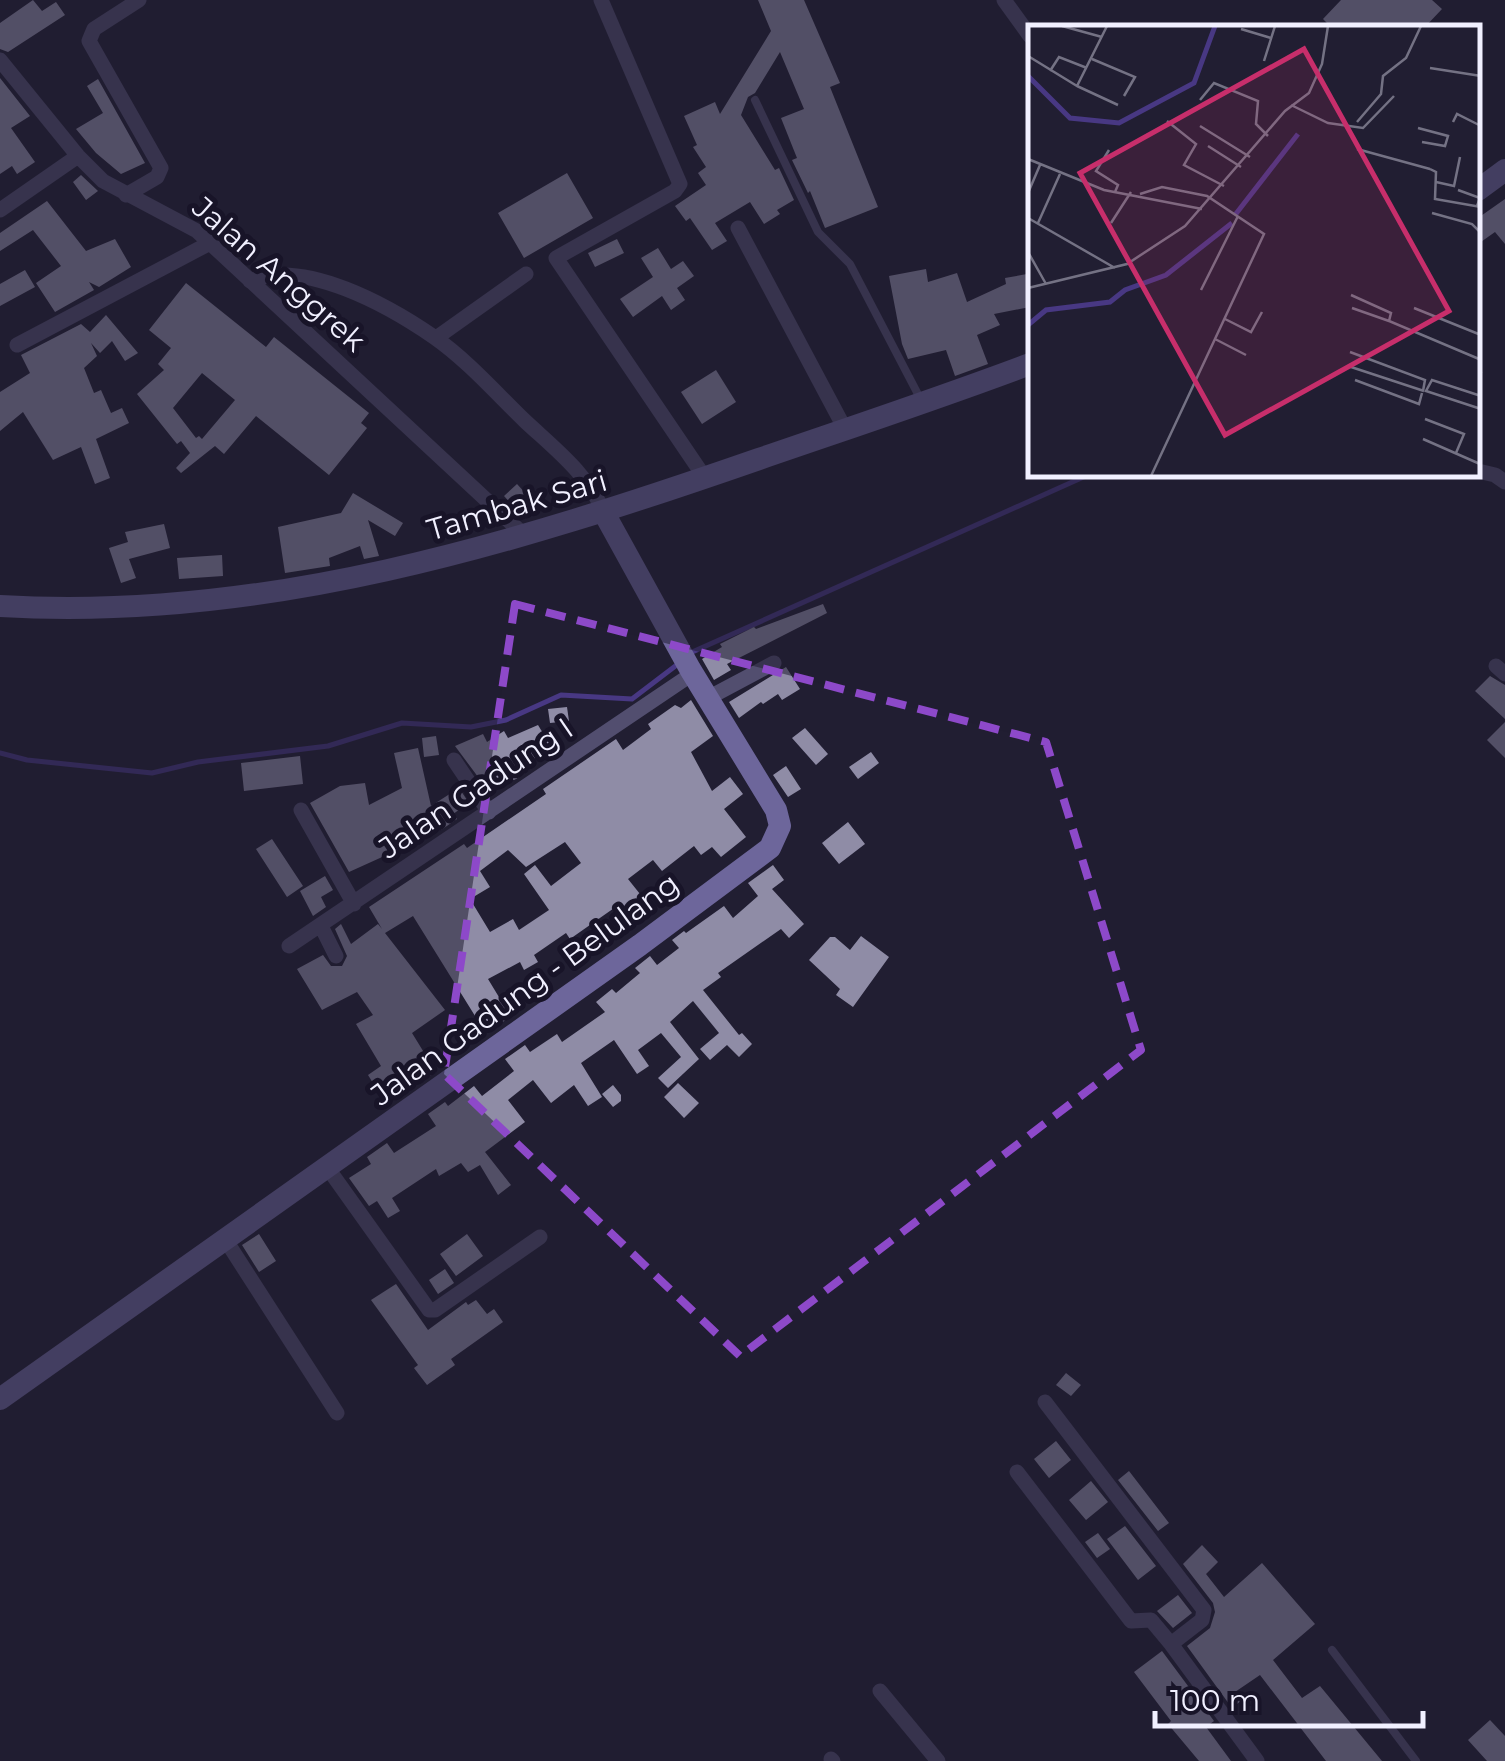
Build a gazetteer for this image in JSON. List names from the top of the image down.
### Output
{
  "streets": {
    "street": [
      "Jalan Anggrek",
      "Tambak Sari",
      "Jalan Gadung I",
      "Jalan Gadung - Belulang"
    ]
  },
  "crossings": [
    ["Jalan Anggrek", "Tambak Sari"],
    ["Tambak Sari", "Jalan Gadung - Belulang"],
    ["Jalan Gadung I", "Jalan Gadung - Belulang"]
  ],
  "scale_bar": "100 m"
}
